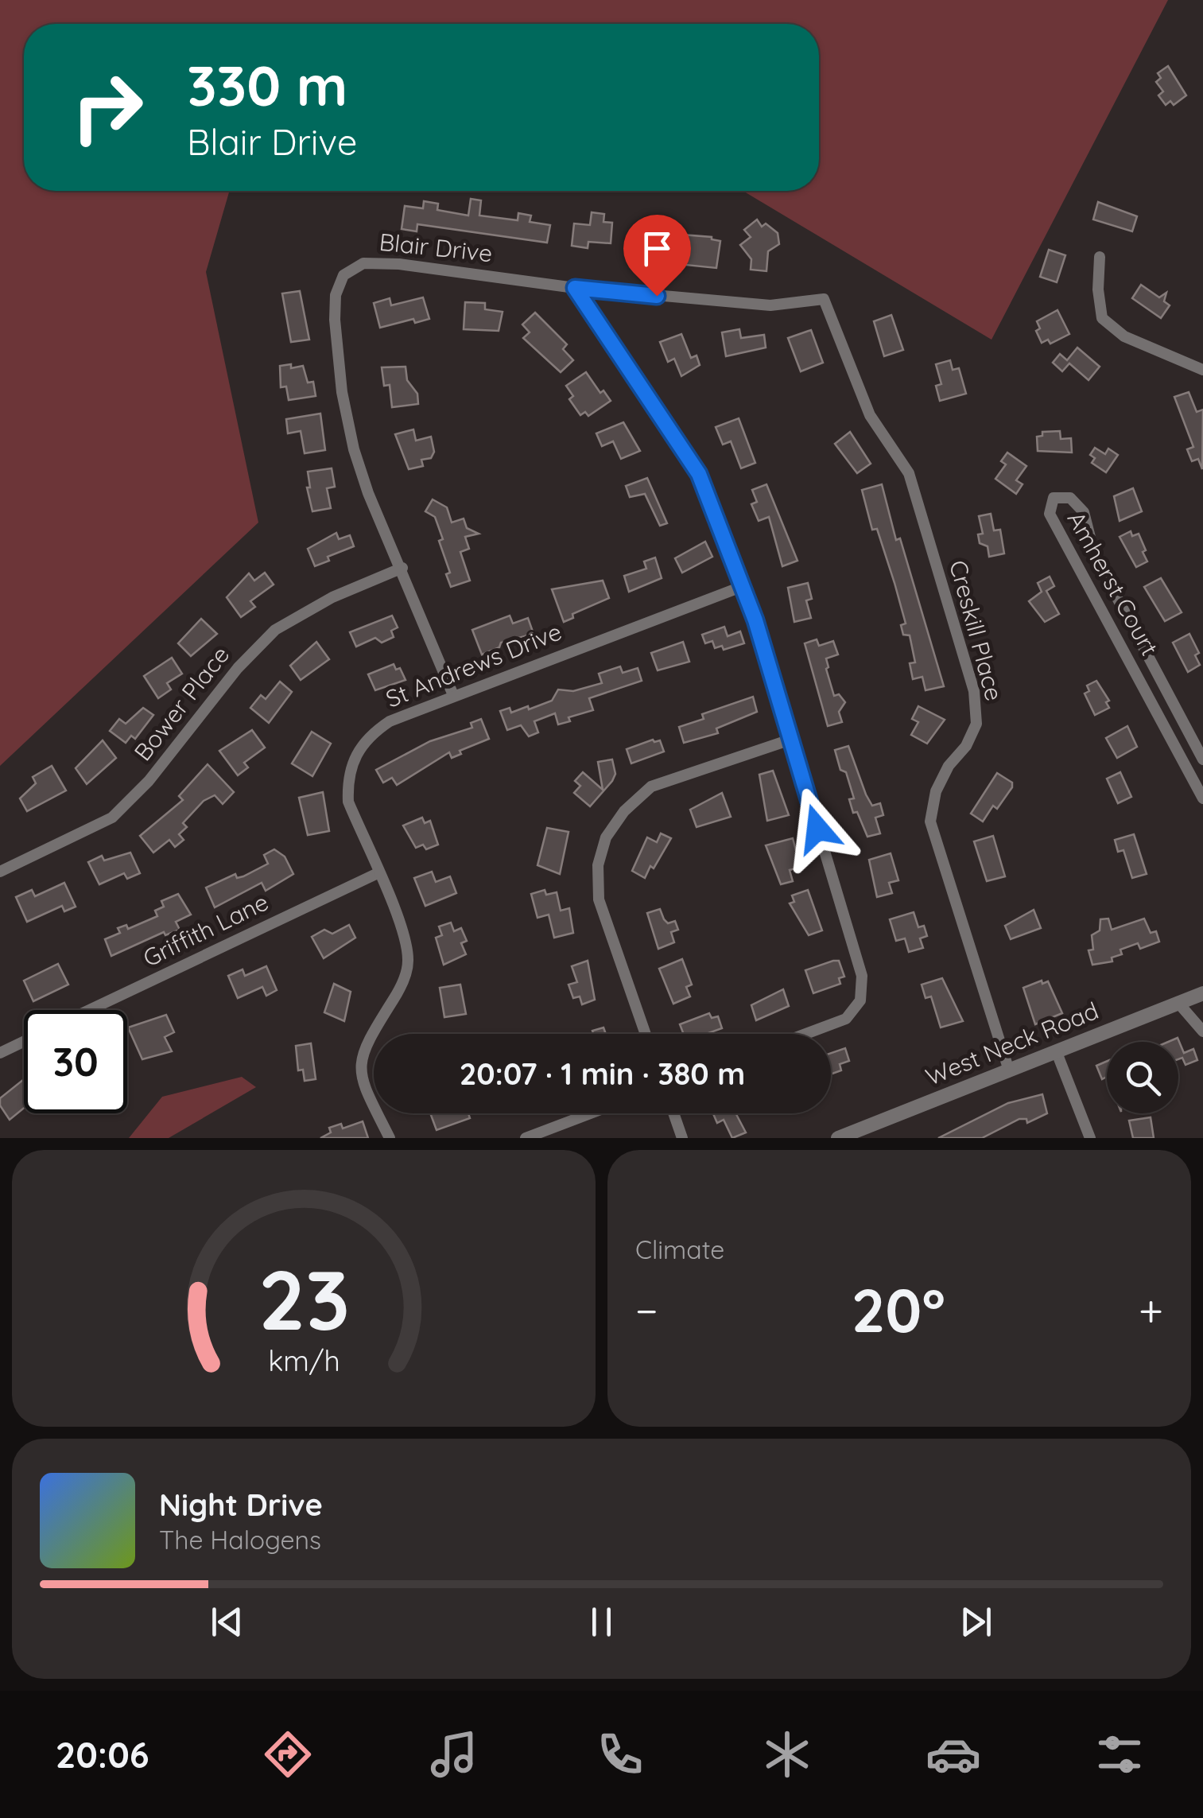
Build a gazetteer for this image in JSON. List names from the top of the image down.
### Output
{
  "streets": {
    "street": [
      "Blair Drive",
      "Amherst Court",
      "Creskill Place",
      "St Andrews Drive",
      "Bower Place",
      "Griffith Lane",
      "West Neck Road"
    ]
  },
  "crossings": [
    ["Blair Drive", "Creskill Place"],
    ["Blair Drive", "St Andrews Drive"],
    ["Blair Drive", "Bower Place"],
    ["Creskill Place", "West Neck Road"],
    ["St Andrews Drive", "Griffith Lane"]
  ],
  "page": {
    "turn": ["330 m", "Blair Drive"],
    "limit": "30",
    "trip": "20:07 · 1 min · 380 m",
    "tile": "Climate",
    "heat": ["−", "20°", "+"],
    "song": ["Night Drive", "The Halogens"],
    "tabs": "20:06",
    "gauge": ["23", "km/h"]
  }
}
